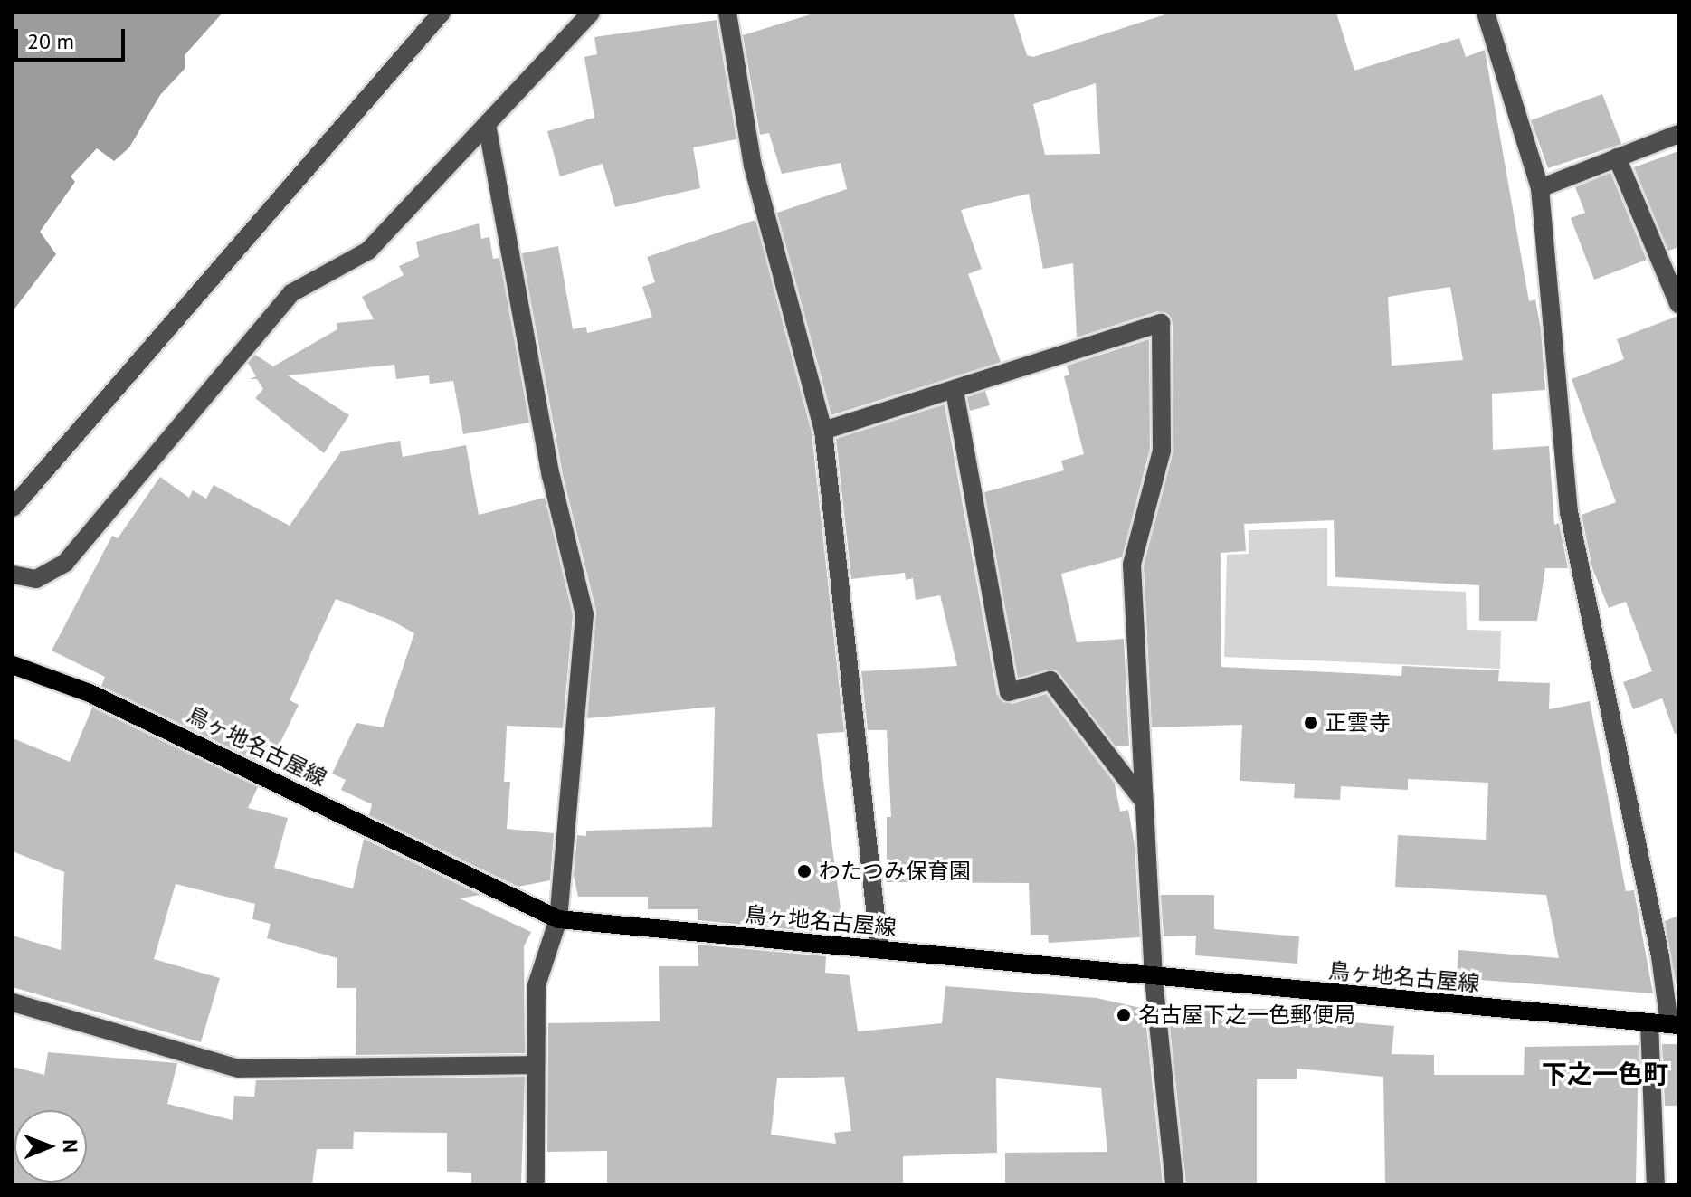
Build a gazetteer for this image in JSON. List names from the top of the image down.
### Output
{
  "streets": {
    "main road": ["鳥ヶ地名古屋線"]
  },
  "districts": ["下之一色町"],
  "places": ["正雲寺", "わたつみ保育園", "名古屋下之一色郵便局"],
  "scale_bar": "20 m",
  "north": "right"
}
